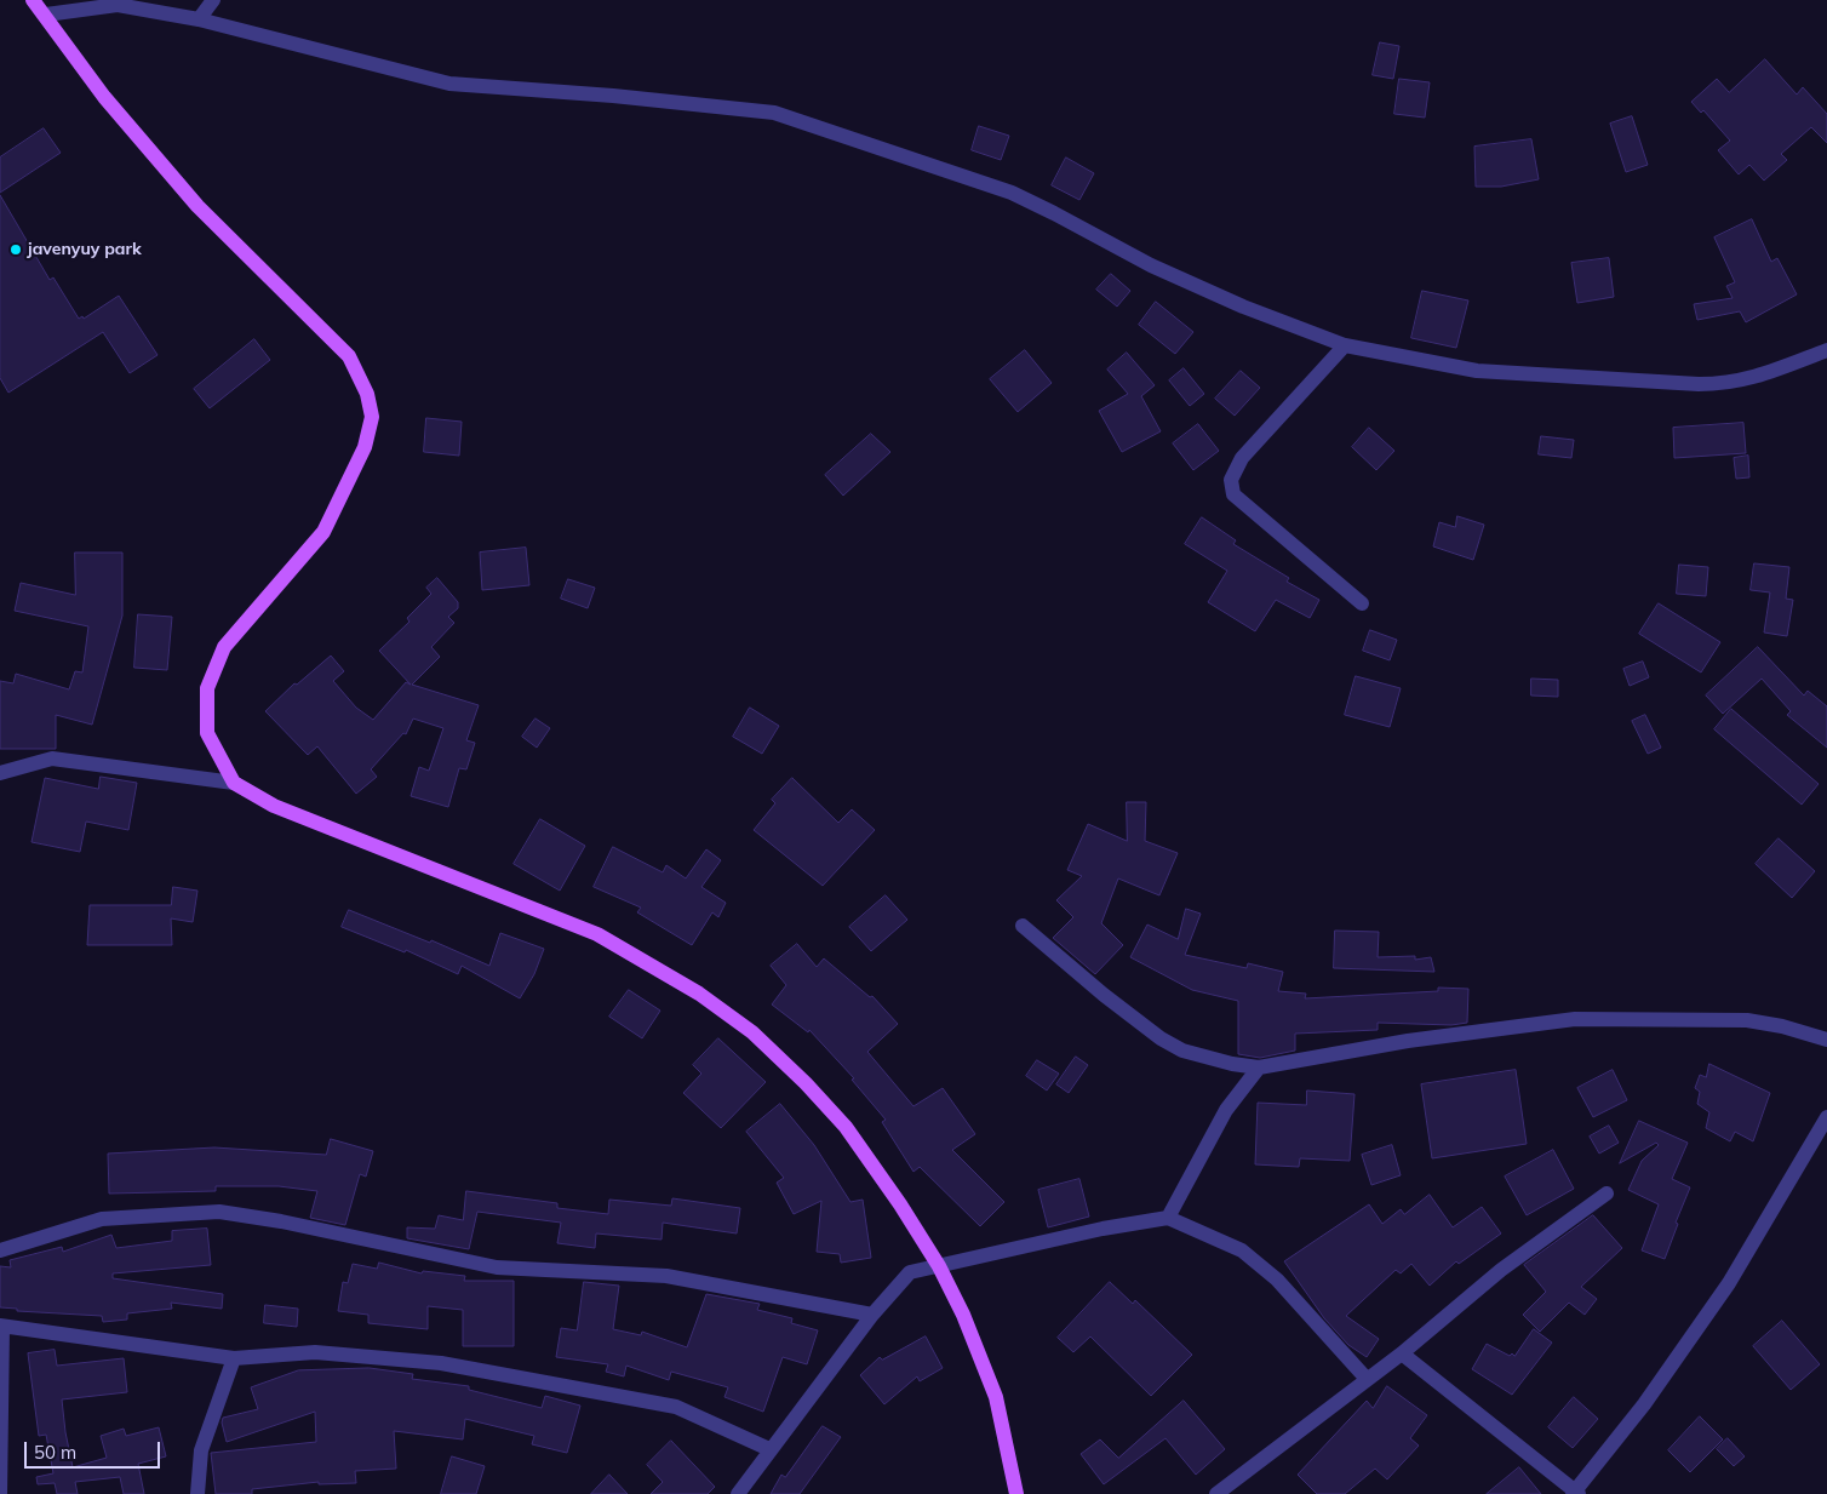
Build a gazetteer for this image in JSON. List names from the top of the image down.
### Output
{
  "places": ["javenyuy park"],
  "scale_bar": "50 m"
}
